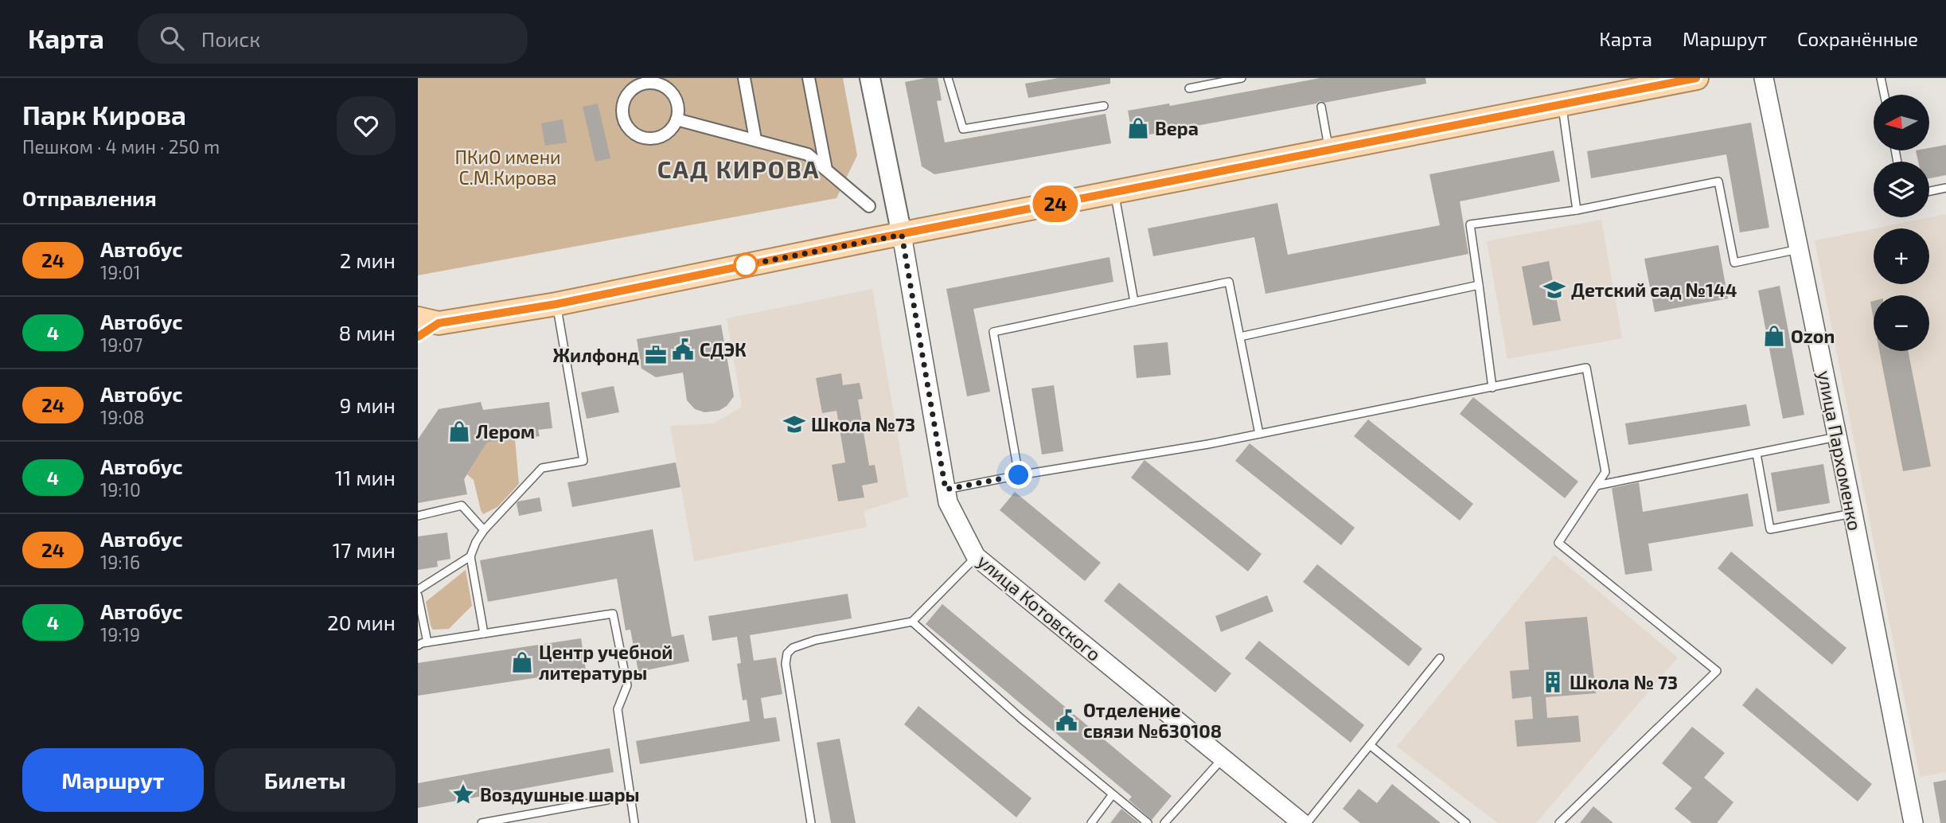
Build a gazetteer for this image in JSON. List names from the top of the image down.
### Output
{
  "streets": {
    "main road": ["улица Котовского"],
    "street": ["улица Пархоменко"]
  },
  "districts": ["САД КИРОВА"],
  "parks": ["ПКиО имени С.М.Кирова"],
  "places": {
    "shop": [
      "Вера",
      "Ozon",
      "Лером",
      "Центр учебной литературы"
    ],
    "school or university": ["Детский сад №144", "Школа №73"],
    "public building": ["СДЭК", "Отделение связи №630108"],
    "office": ["Жилфонд"],
    "building": ["Школа № 73"],
    "place": ["Воздушные шары"]
  },
  "lines": ["bus line 24"],
  "north": "left",
  "page": {
    "header": "Карта",
    "search": "Поиск",
    "nav": ["Карта", "Маршрут", "Сохранённые"],
    "heading": [
      ["Парк Кирова", "Пешком · 4 мин · 250 m"],
      "Отправления"
    ],
    "on_map": "24",
    "map_buttons": ["+", "−"],
    "list": [
      {
        "mark": "24",
        "name": "Автобус",
        "note": "19:01",
        "value": "2 мин"
      },
      {
        "mark": "4",
        "name": "Автобус",
        "note": "19:07",
        "value": "8 мин"
      },
      {
        "mark": "24",
        "name": "Автобус",
        "note": "19:08",
        "value": "9 мин"
      },
      {
        "mark": "4",
        "name": "Автобус",
        "note": "19:10",
        "value": "11 мин"
      },
      {
        "mark": "24",
        "name": "Автобус",
        "note": "19:16",
        "value": "17 мин"
      },
      {
        "mark": "4",
        "name": "Автобус",
        "note": "19:19",
        "value": "20 мин"
      }
    ],
    "buttons": ["Маршрут", "Билеты"]
  }
}
